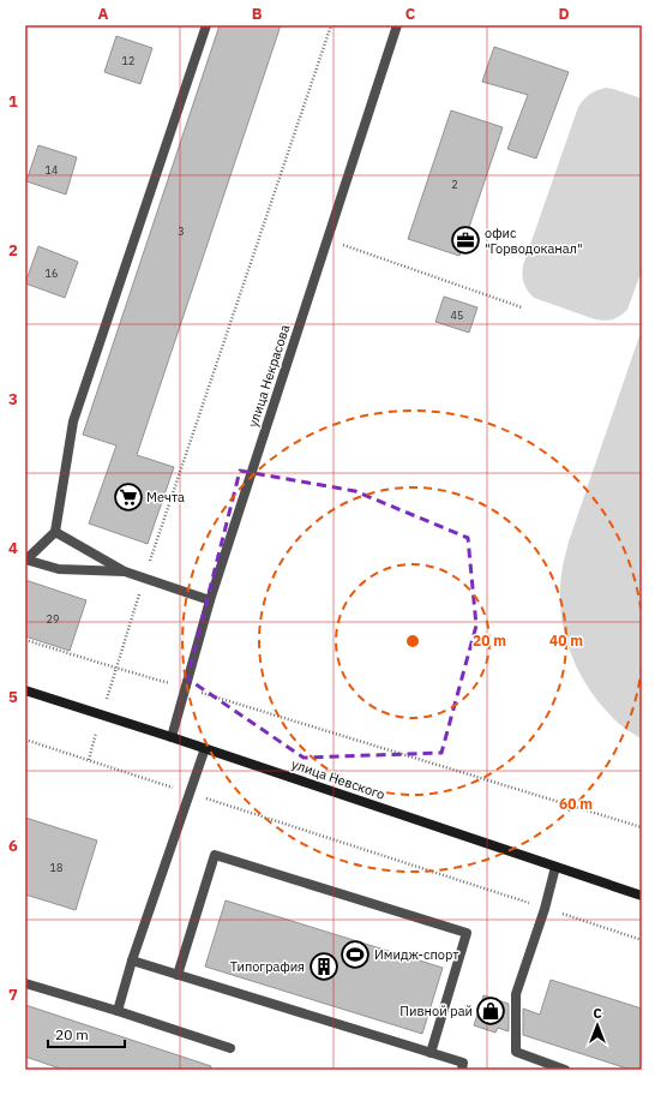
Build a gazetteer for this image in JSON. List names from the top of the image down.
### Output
{
  "streets": {
    "street": ["улица Некрасова", "улица Невского"]
  },
  "crossings": [
    ["улица Некрасова", "улица Невского"]
  ],
  "places": {
    "office": ["офис \"Горводоканал\""],
    "supermarket": ["Мечта"],
    "sports": ["Имидж-спорт"],
    "building": ["Типография"],
    "shop": ["Пивной рай"]
  },
  "house_numbers": [
    "12",
    "14",
    "2",
    "3",
    "16",
    "45",
    "29",
    "18"
  ],
  "scale_bar": "20 m",
  "north": "top",
  "grid": {
    "columns": [
      "A",
      "B",
      "C",
      "D"
    ],
    "rows": [
      "1",
      "2",
      "3",
      "4",
      "5",
      "6",
      "7"
    ]
  },
  "rings": ["20 m", "40 m", "60 m"]
}
